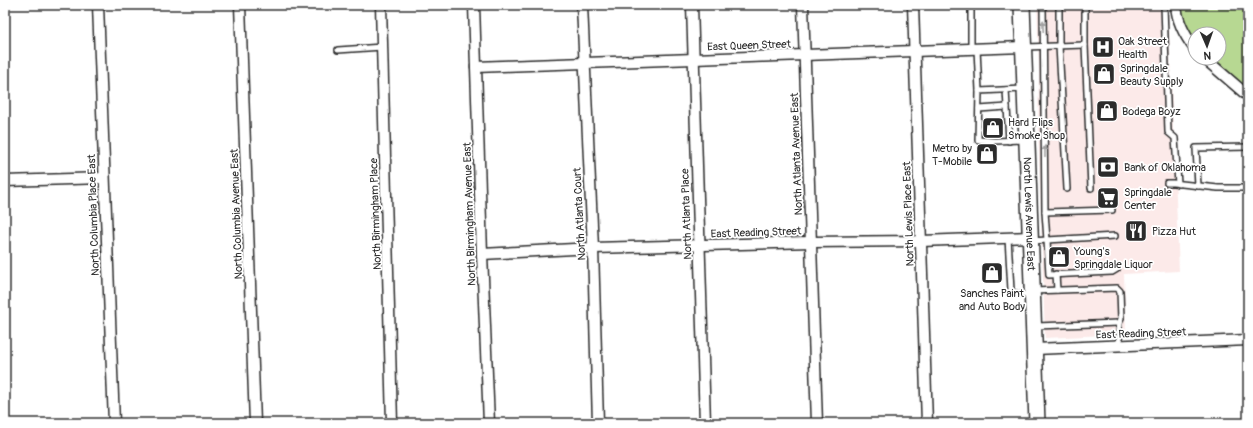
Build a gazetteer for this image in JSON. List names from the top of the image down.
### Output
{
  "streets": {
    "main road": ["North Lewis Avenue East"],
    "street": [
      "East Queen Street",
      "North Atlanta Avenue East",
      "North Columbia Avenue East",
      "North Birmingham Place",
      "North Birmingham Avenue East",
      "North Atlanta Court",
      "North Atlanta Place",
      "North Lewis Place East",
      "North Columbia Place East",
      "East Reading Street"
    ]
  },
  "crossings": [
    ["East Queen Street", "North Atlanta Avenue East"],
    ["East Queen Street", "North Birmingham Avenue East"],
    ["East Queen Street", "North Atlanta Court"],
    ["East Queen Street", "North Atlanta Place"],
    ["East Queen Street", "North Lewis Place East"],
    ["East Queen Street", "North Lewis Avenue East"],
    ["North Atlanta Avenue East", "East Reading Street"],
    ["North Birmingham Avenue East", "East Reading Street"],
    ["North Atlanta Court", "East Reading Street"],
    ["North Atlanta Place", "East Reading Street"],
    ["North Lewis Place East", "East Reading Street"],
    ["North Lewis Avenue East", "East Reading Street"]
  ],
  "places": {
    "hospital": ["Oak Street Health"],
    "shop": [
      "Springdale Beauty Supply",
      "Bodega Boyz",
      "Hard Flips Smoke Shop",
      "Metro by T-Mobile",
      "Young's Springdale Liquor",
      "Sanches Paint and Auto Body"
    ],
    "bank": ["Bank of Oklahoma"],
    "supermarket": ["Springdale Center"],
    "restaurant": ["Pizza Hut"]
  },
  "north": "bottom"
}
